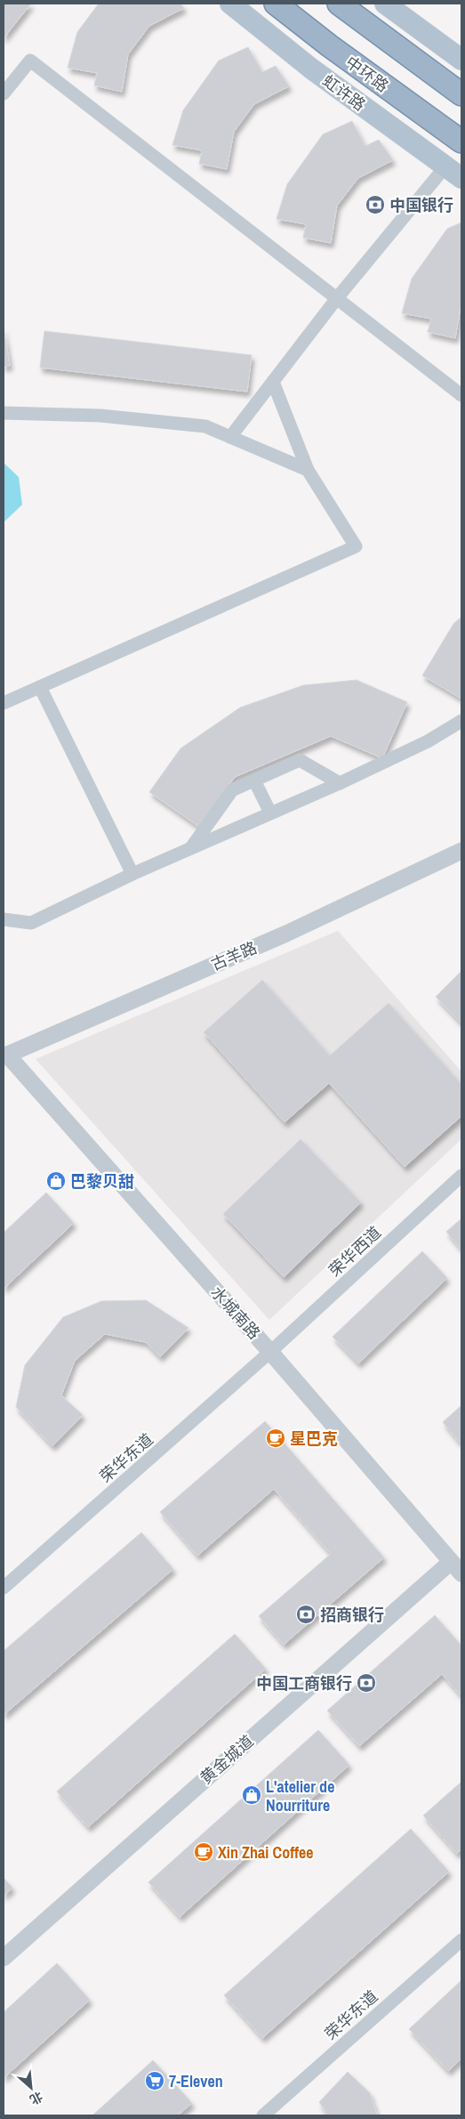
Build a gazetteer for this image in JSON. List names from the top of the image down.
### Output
{
  "streets": {
    "highway": ["中环路"],
    "main road": ["虹许路"],
    "street": [
      "古羊路",
      "荣华西道",
      "水城南路",
      "荣华东道",
      "黄金城道"
    ]
  },
  "crossings": [
    ["古羊路", "水城南路"],
    ["荣华西道", "水城南路"],
    ["荣华西道", "荣华东道"],
    ["水城南路", "荣华东道"],
    ["水城南路", "黄金城道"]
  ],
  "places": {
    "bank": ["中国银行", "招商银行", "中国工商银行"],
    "shop": ["巴黎贝甜", "L'atelier de Nourriture"],
    "cafe": ["星巴克", "Xin Zhai Coffee"],
    "supermarket": ["7-Eleven"]
  },
  "north": "bottom right"
}
